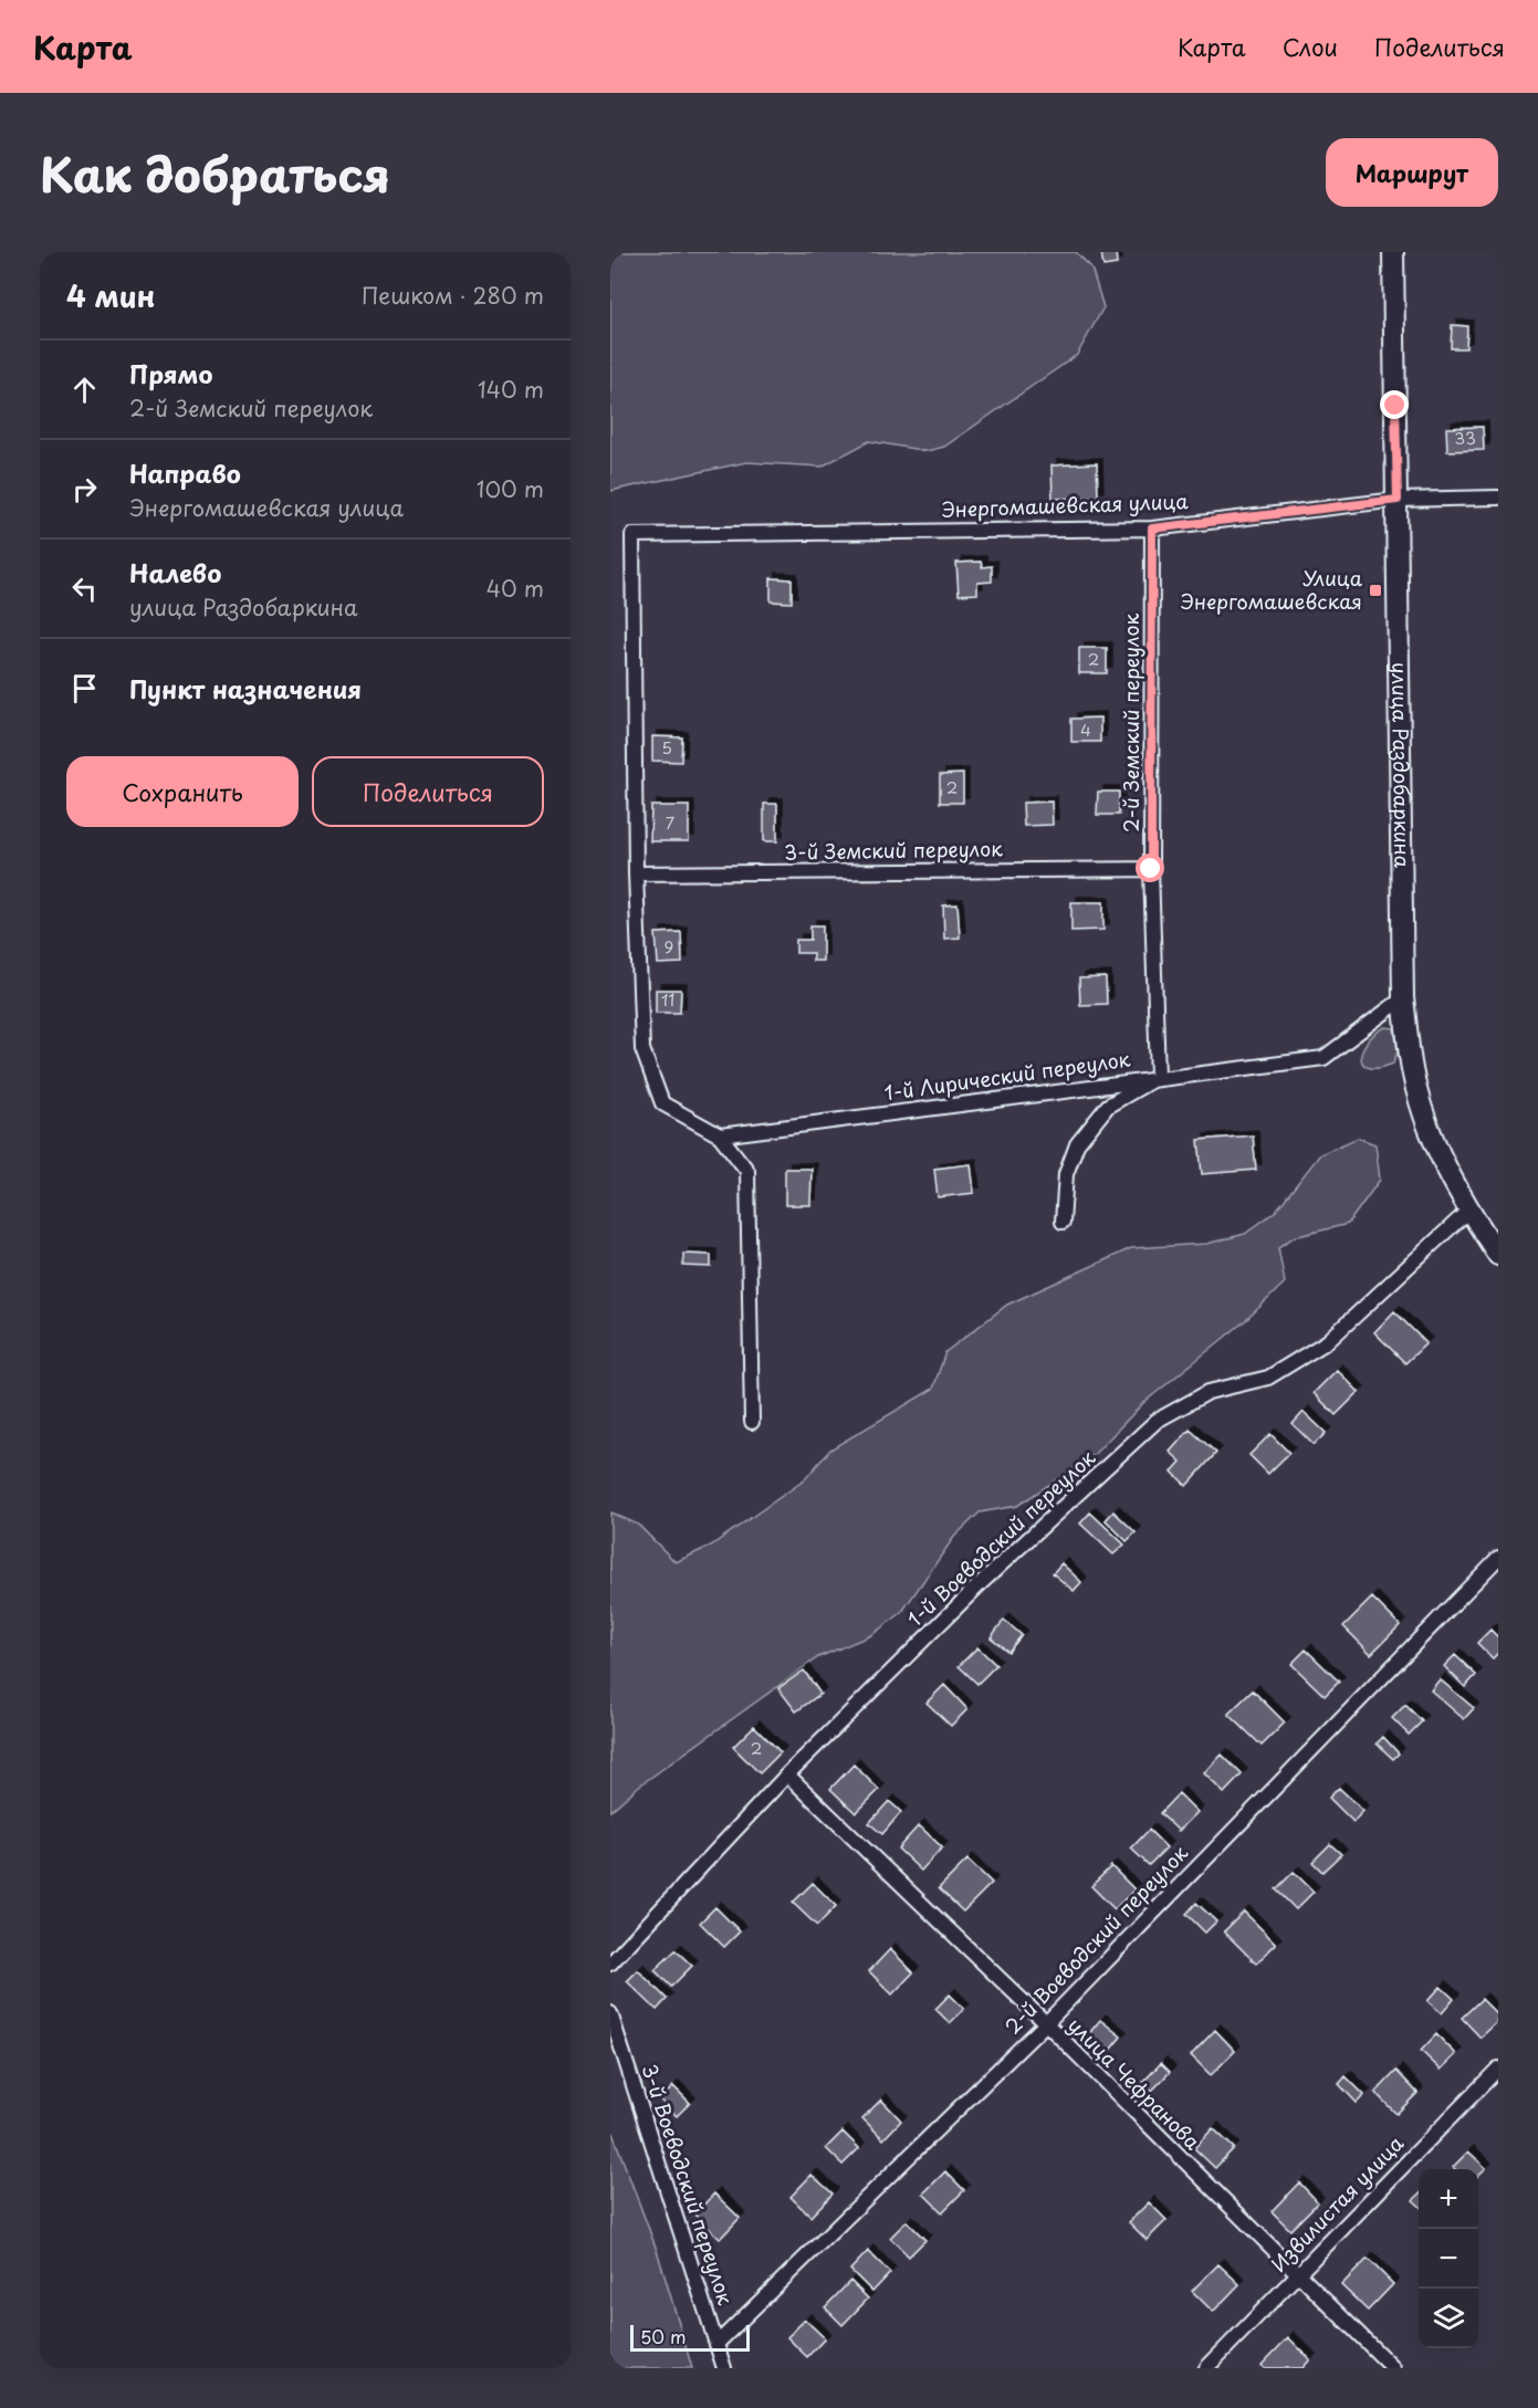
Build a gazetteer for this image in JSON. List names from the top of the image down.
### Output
{
  "streets": {
    "street": [
      "Энергомашевская улица",
      "2-й Земский переулок",
      "улица Раздобаркина",
      "3-й Земский переулок",
      "1-й Лирический переулок",
      "1-й Воеводский переулок",
      "2-й Воеводский переулок",
      "улица Чефранова",
      "3-й Воеводский переулок",
      "Извилистая улица"
    ]
  },
  "crossings": [
    ["Энергомашевская улица", "2-й Земский переулок"],
    ["Энергомашевская улица", "улица Раздобаркина"],
    ["Энергомашевская улица", "3-й Земский переулок"],
    ["2-й Земский переулок", "3-й Земский переулок"],
    ["2-й Земский переулок", "1-й Лирический переулок"],
    ["улица Раздобаркина", "1-й Лирический переулок"],
    ["улица Раздобаркина", "1-й Воеводский переулок"],
    ["1-й Воеводский переулок", "улица Чефранова"],
    ["2-й Воеводский переулок", "улица Чефранова"],
    ["2-й Воеводский переулок", "3-й Воеводский переулок"],
    ["улица Чефранова", "Извилистая улица"]
  ],
  "places": {
    "transit": ["Улица Энергомашевская"]
  },
  "house_numbers": [
    "33",
    "2",
    "4",
    "5",
    "2",
    "7",
    "9",
    "11",
    "2"
  ],
  "scale_bar": "50 m",
  "page": {
    "header": "Карта",
    "nav": ["Карта", "Слои", "Поделиться"],
    "title": "Как добраться",
    "buttons": [
      "Маршрут",
      ["Сохранить", "Поделиться"]
    ],
    "heading": ["4 мин", "Пешком · 280 m"],
    "list": [
      ["Прямо", "2-й Земский переулок", "140 m"],
      ["Направо", "Энергомашевская улица", "100 m"],
      ["Налево", "улица Раздобаркина", "40 m"],
      "Пункт назначения"
    ],
    "map_buttons": ["+", "−"],
    "scale": "50 m"
  }
}
